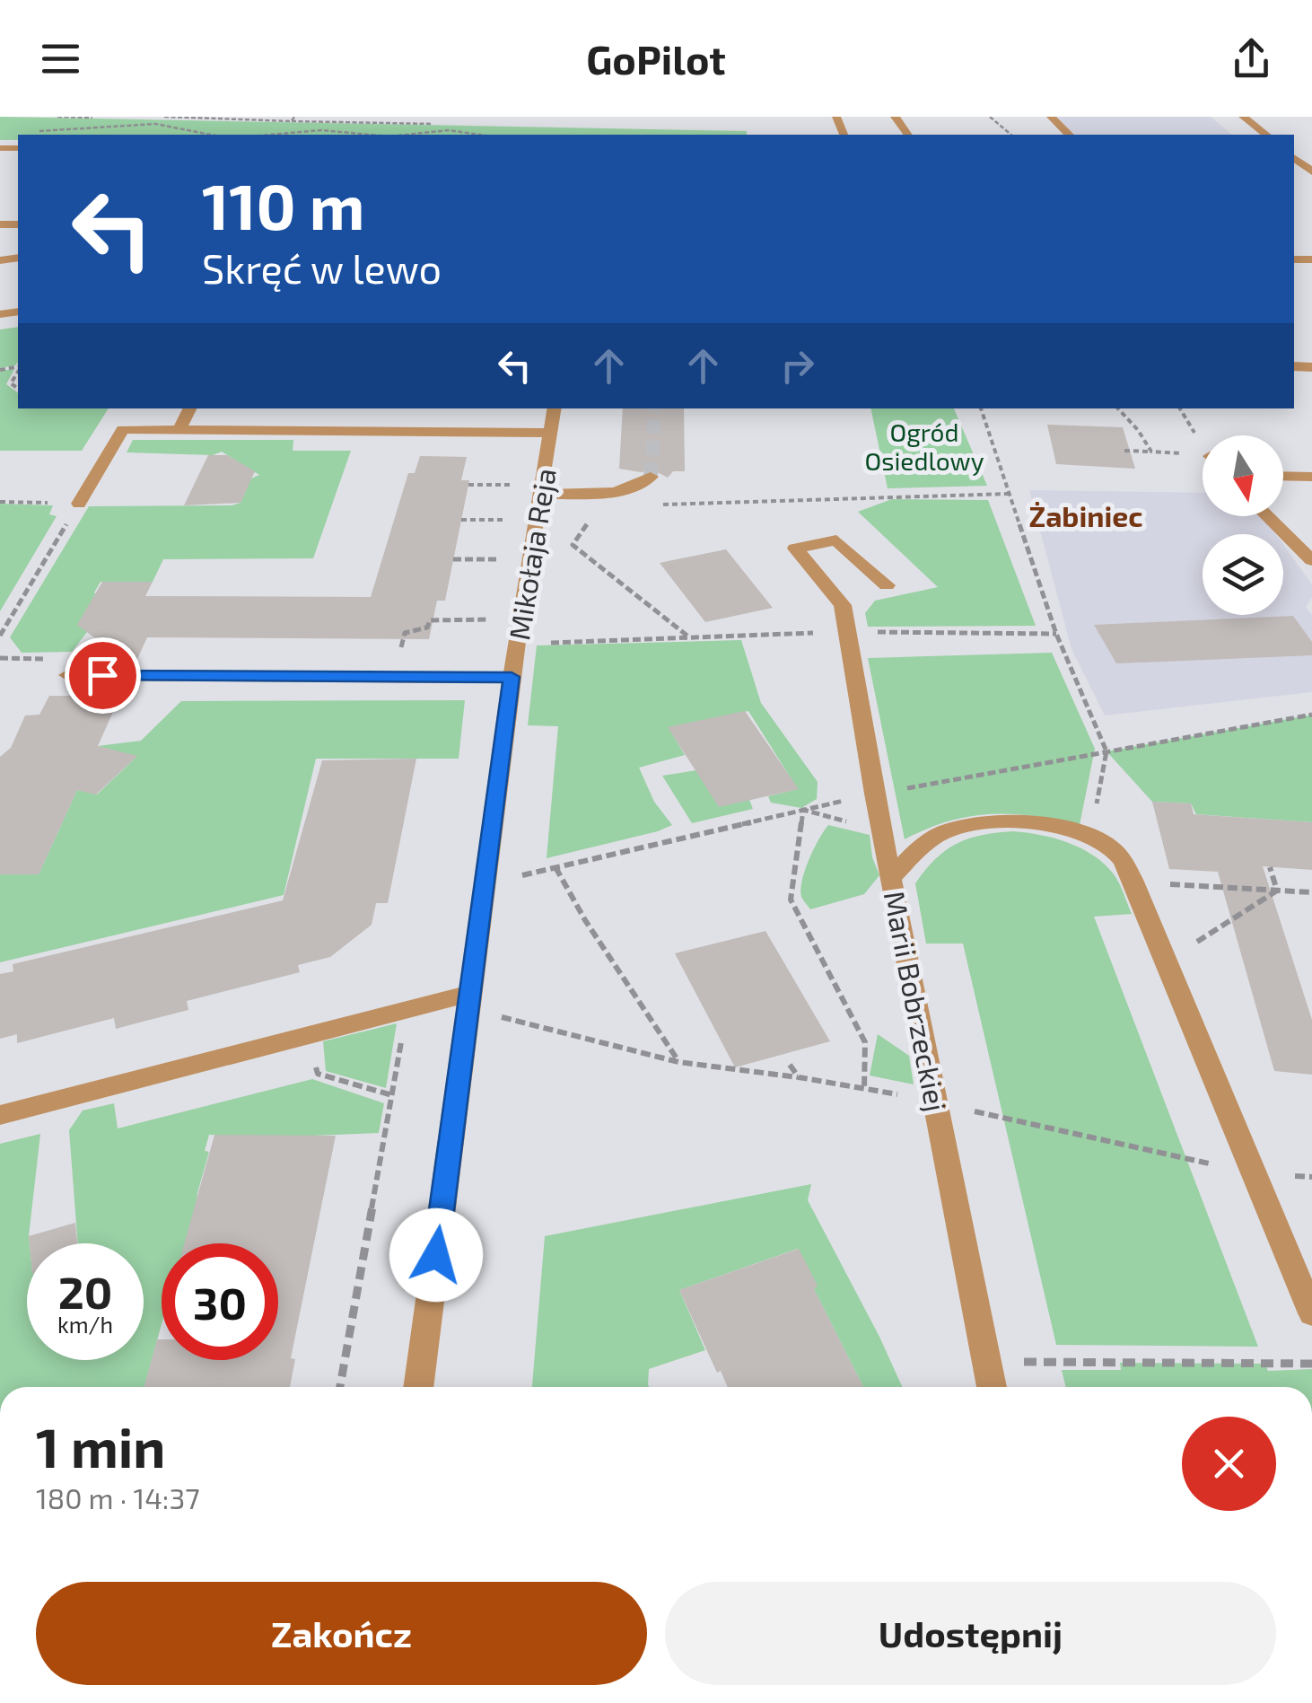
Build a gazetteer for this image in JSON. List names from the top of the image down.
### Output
{
  "streets": {
    "street": ["Mikołaja Reja", "Marii Bobrzeckiej"]
  },
  "districts": ["Żabiniec"],
  "parks": ["Ogród Osiedlowy"],
  "north": "bottom",
  "page": {
    "header": "GoPilot",
    "turn": ["110 m", "Skręć w lewo"],
    "speed": "20 km/h",
    "limit": "30",
    "heading": ["1 min", "180 m · 14:37"],
    "buttons": ["Zakończ", "Udostępnij"]
  }
}
